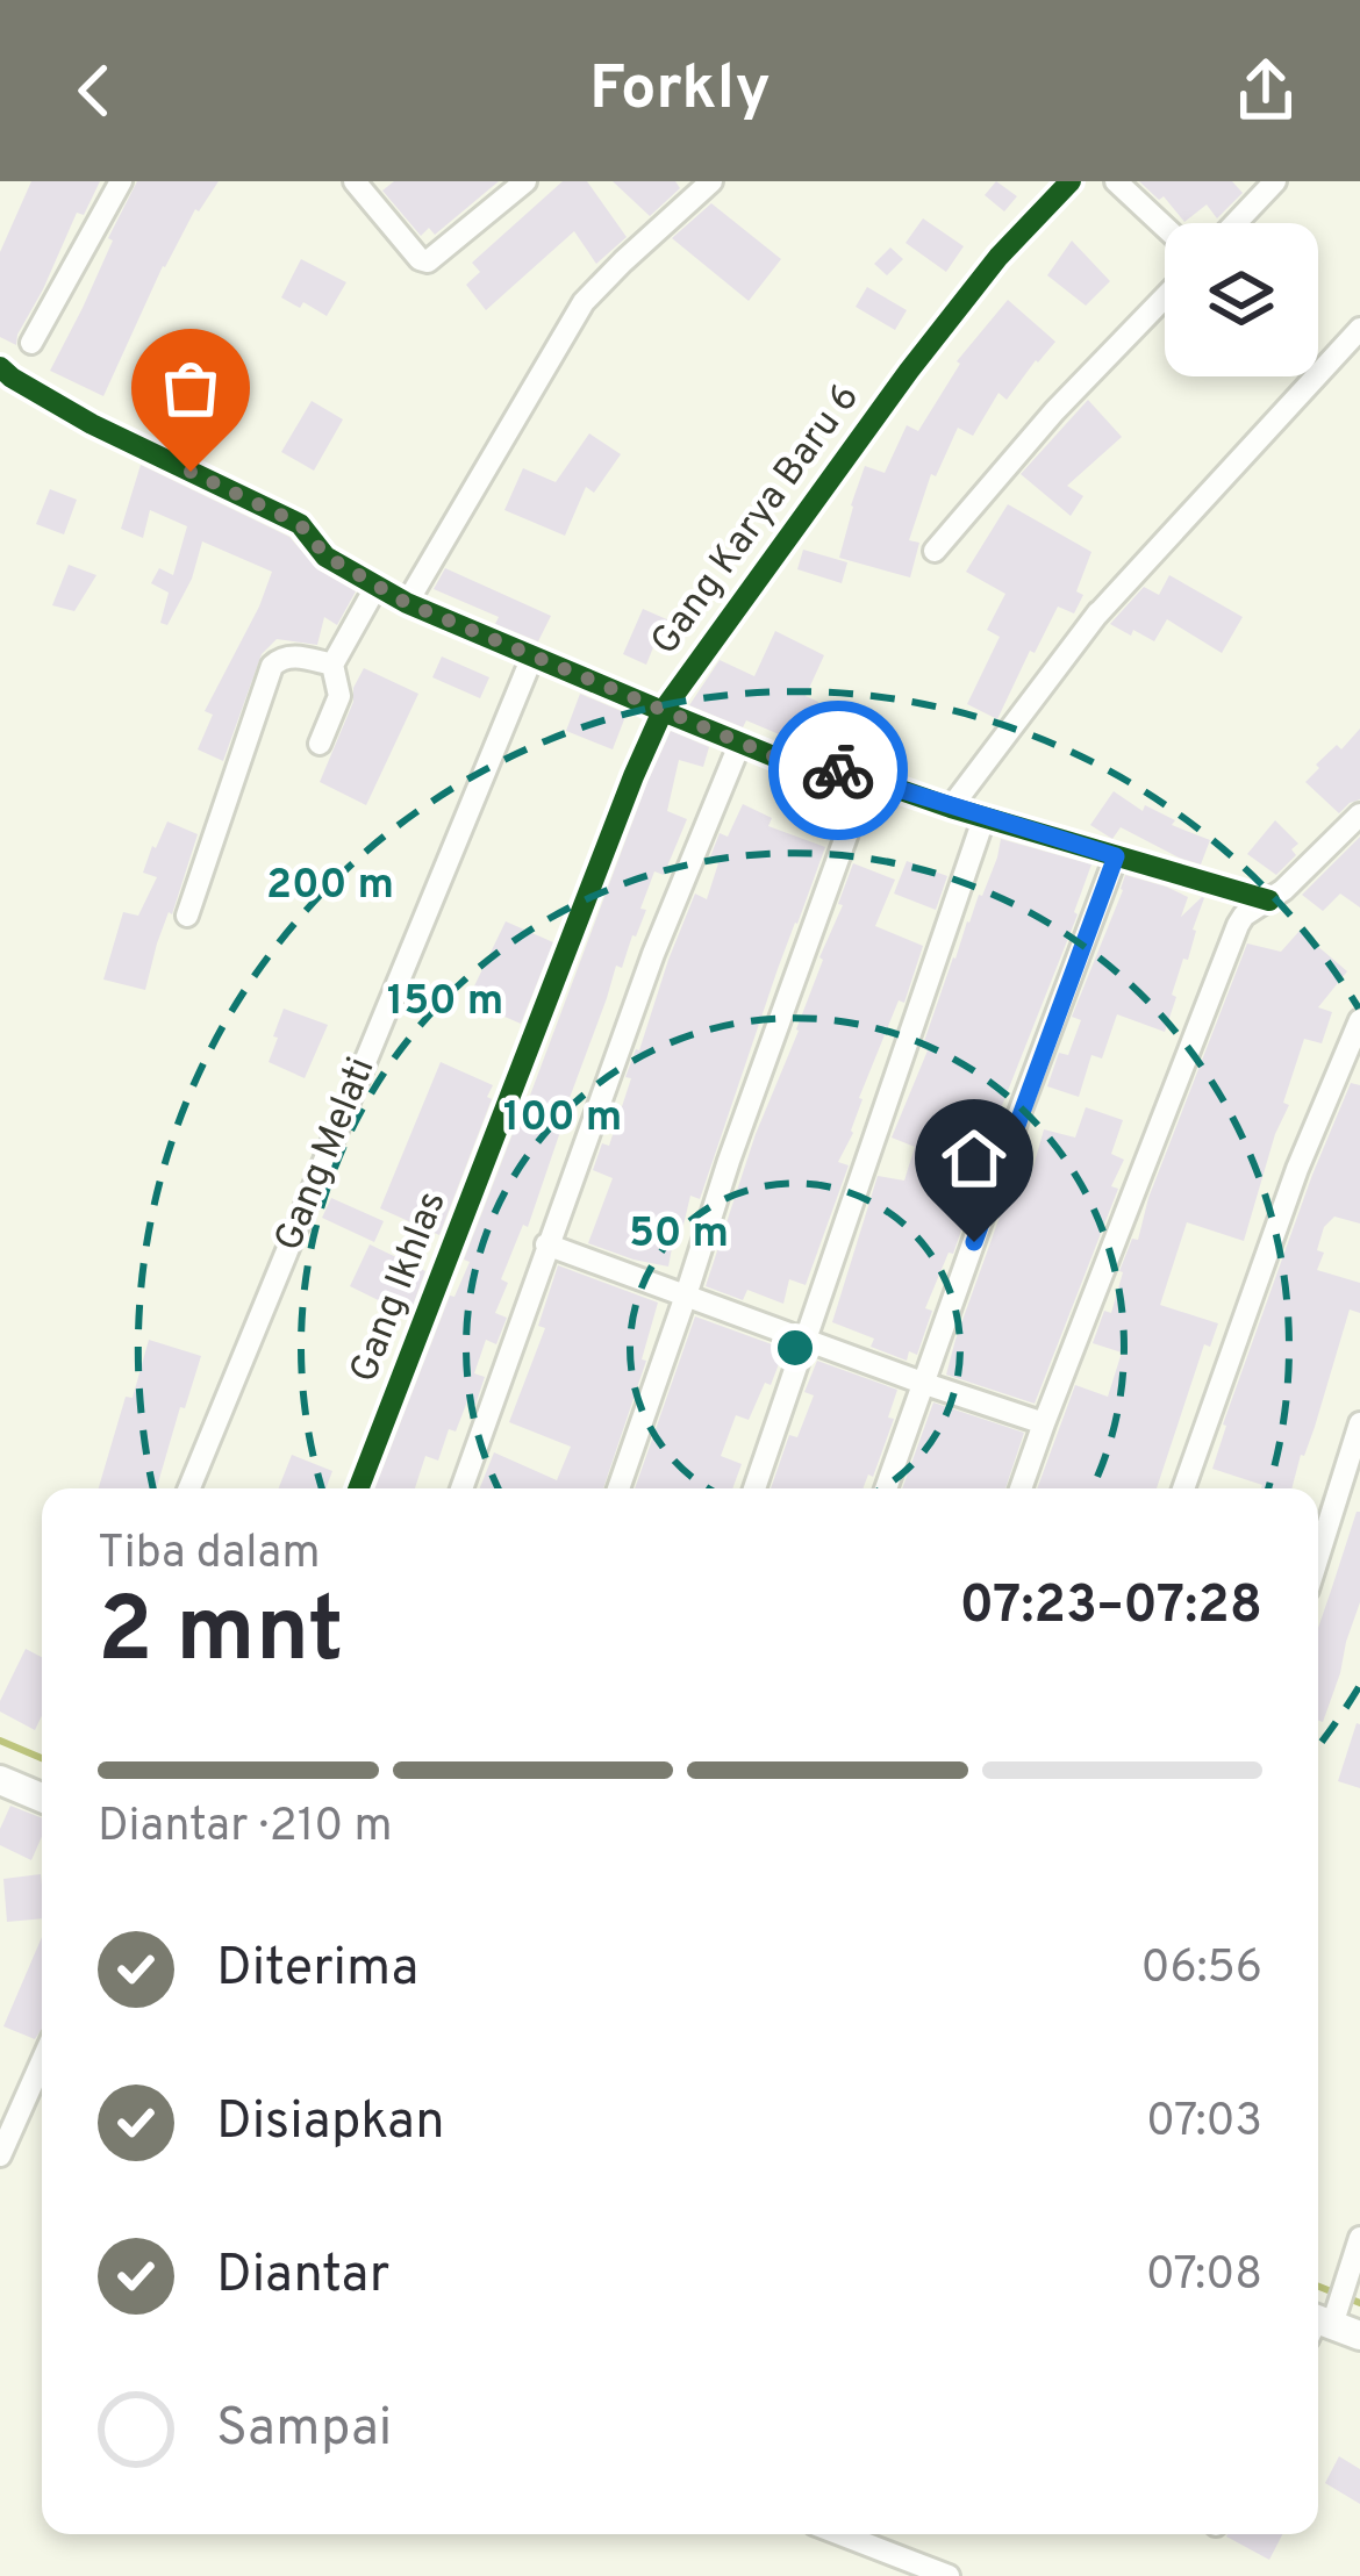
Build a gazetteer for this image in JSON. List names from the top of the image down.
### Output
{
  "streets": {
    "street": ["Gang Karya Baru 6", "Gang Melati", "Gang Ikhlas"]
  },
  "crossings": [
    ["Gang Karya Baru 6", "Gang Melati"],
    ["Gang Karya Baru 6", "Gang Ikhlas"]
  ],
  "page": {
    "header": "Forkly",
    "heading": ["2 mnt", "Tiba dalam", "07:23–07:28"],
    "bar": "Diantar · 210 m",
    "list": [
      ["Diterima", "06:56"],
      ["Disiapkan", "07:03"],
      ["Diantar", "07:08"],
      "Sampai"
    ]
  },
  "rings": [
    "200 m",
    "150 m",
    "100 m",
    "50 m"
  ]
}
